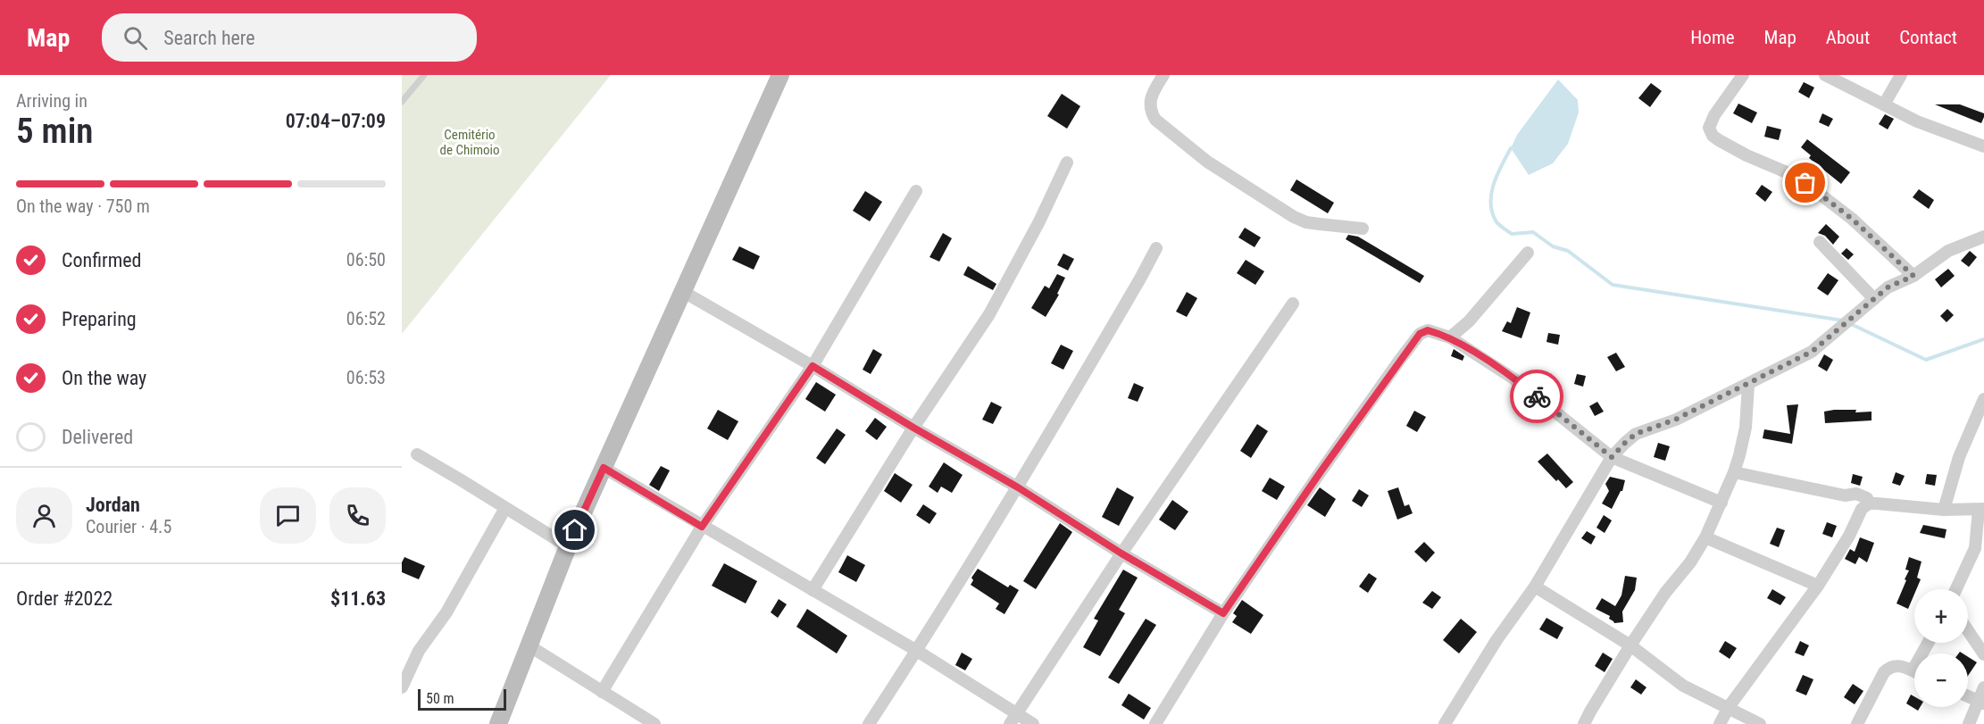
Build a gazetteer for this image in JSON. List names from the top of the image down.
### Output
{
  "parks": ["Cemitério de Chimoio"],
  "scale_bar": "50 m",
  "page": {
    "header": "Map",
    "search": "Search here",
    "nav": [
      "Home",
      "Map",
      "About",
      "Contact"
    ],
    "heading": ["5 min", "Arriving in", "07:04–07:09"],
    "panel": [
      "Jordan",
      "Courier · 4.5",
      "Order #2022",
      "$11.63"
    ],
    "bar": "On the way · 750 m",
    "list": [
      ["Confirmed", "06:50"],
      ["Preparing", "06:52"],
      ["On the way", "06:53"],
      "Delivered"
    ],
    "map_buttons": ["+", "−"],
    "scale": "50 m"
  }
}
